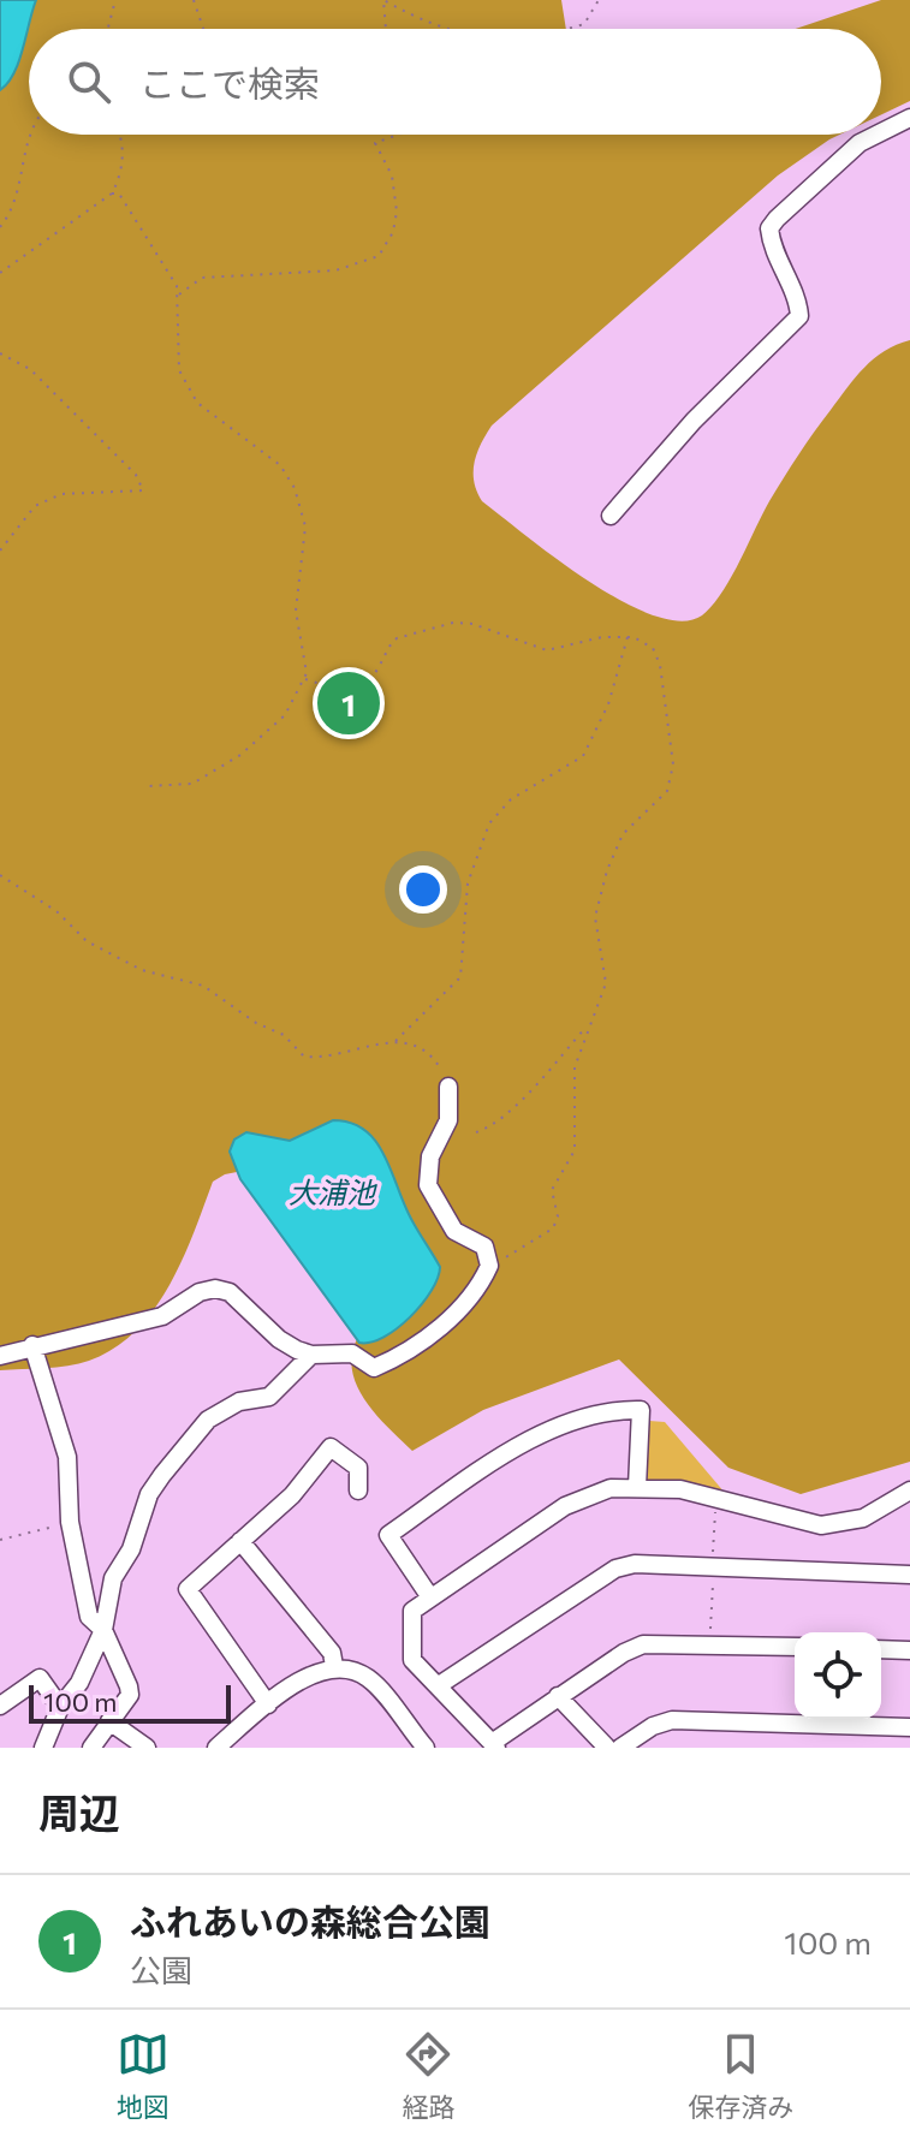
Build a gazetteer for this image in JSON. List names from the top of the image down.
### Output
{
  "water": ["大浦池"],
  "scale_bar": "100 m",
  "page": {
    "search": "ここで検索",
    "pins": "1",
    "scale": "100 m",
    "heading": "周辺",
    "list": [
      {
        "mark": "1",
        "name": "ふれあいの森総合公園",
        "note": "公園",
        "value": "100 m"
      }
    ],
    "nav": ["地図", "経路", "保存済み"]
  }
}
